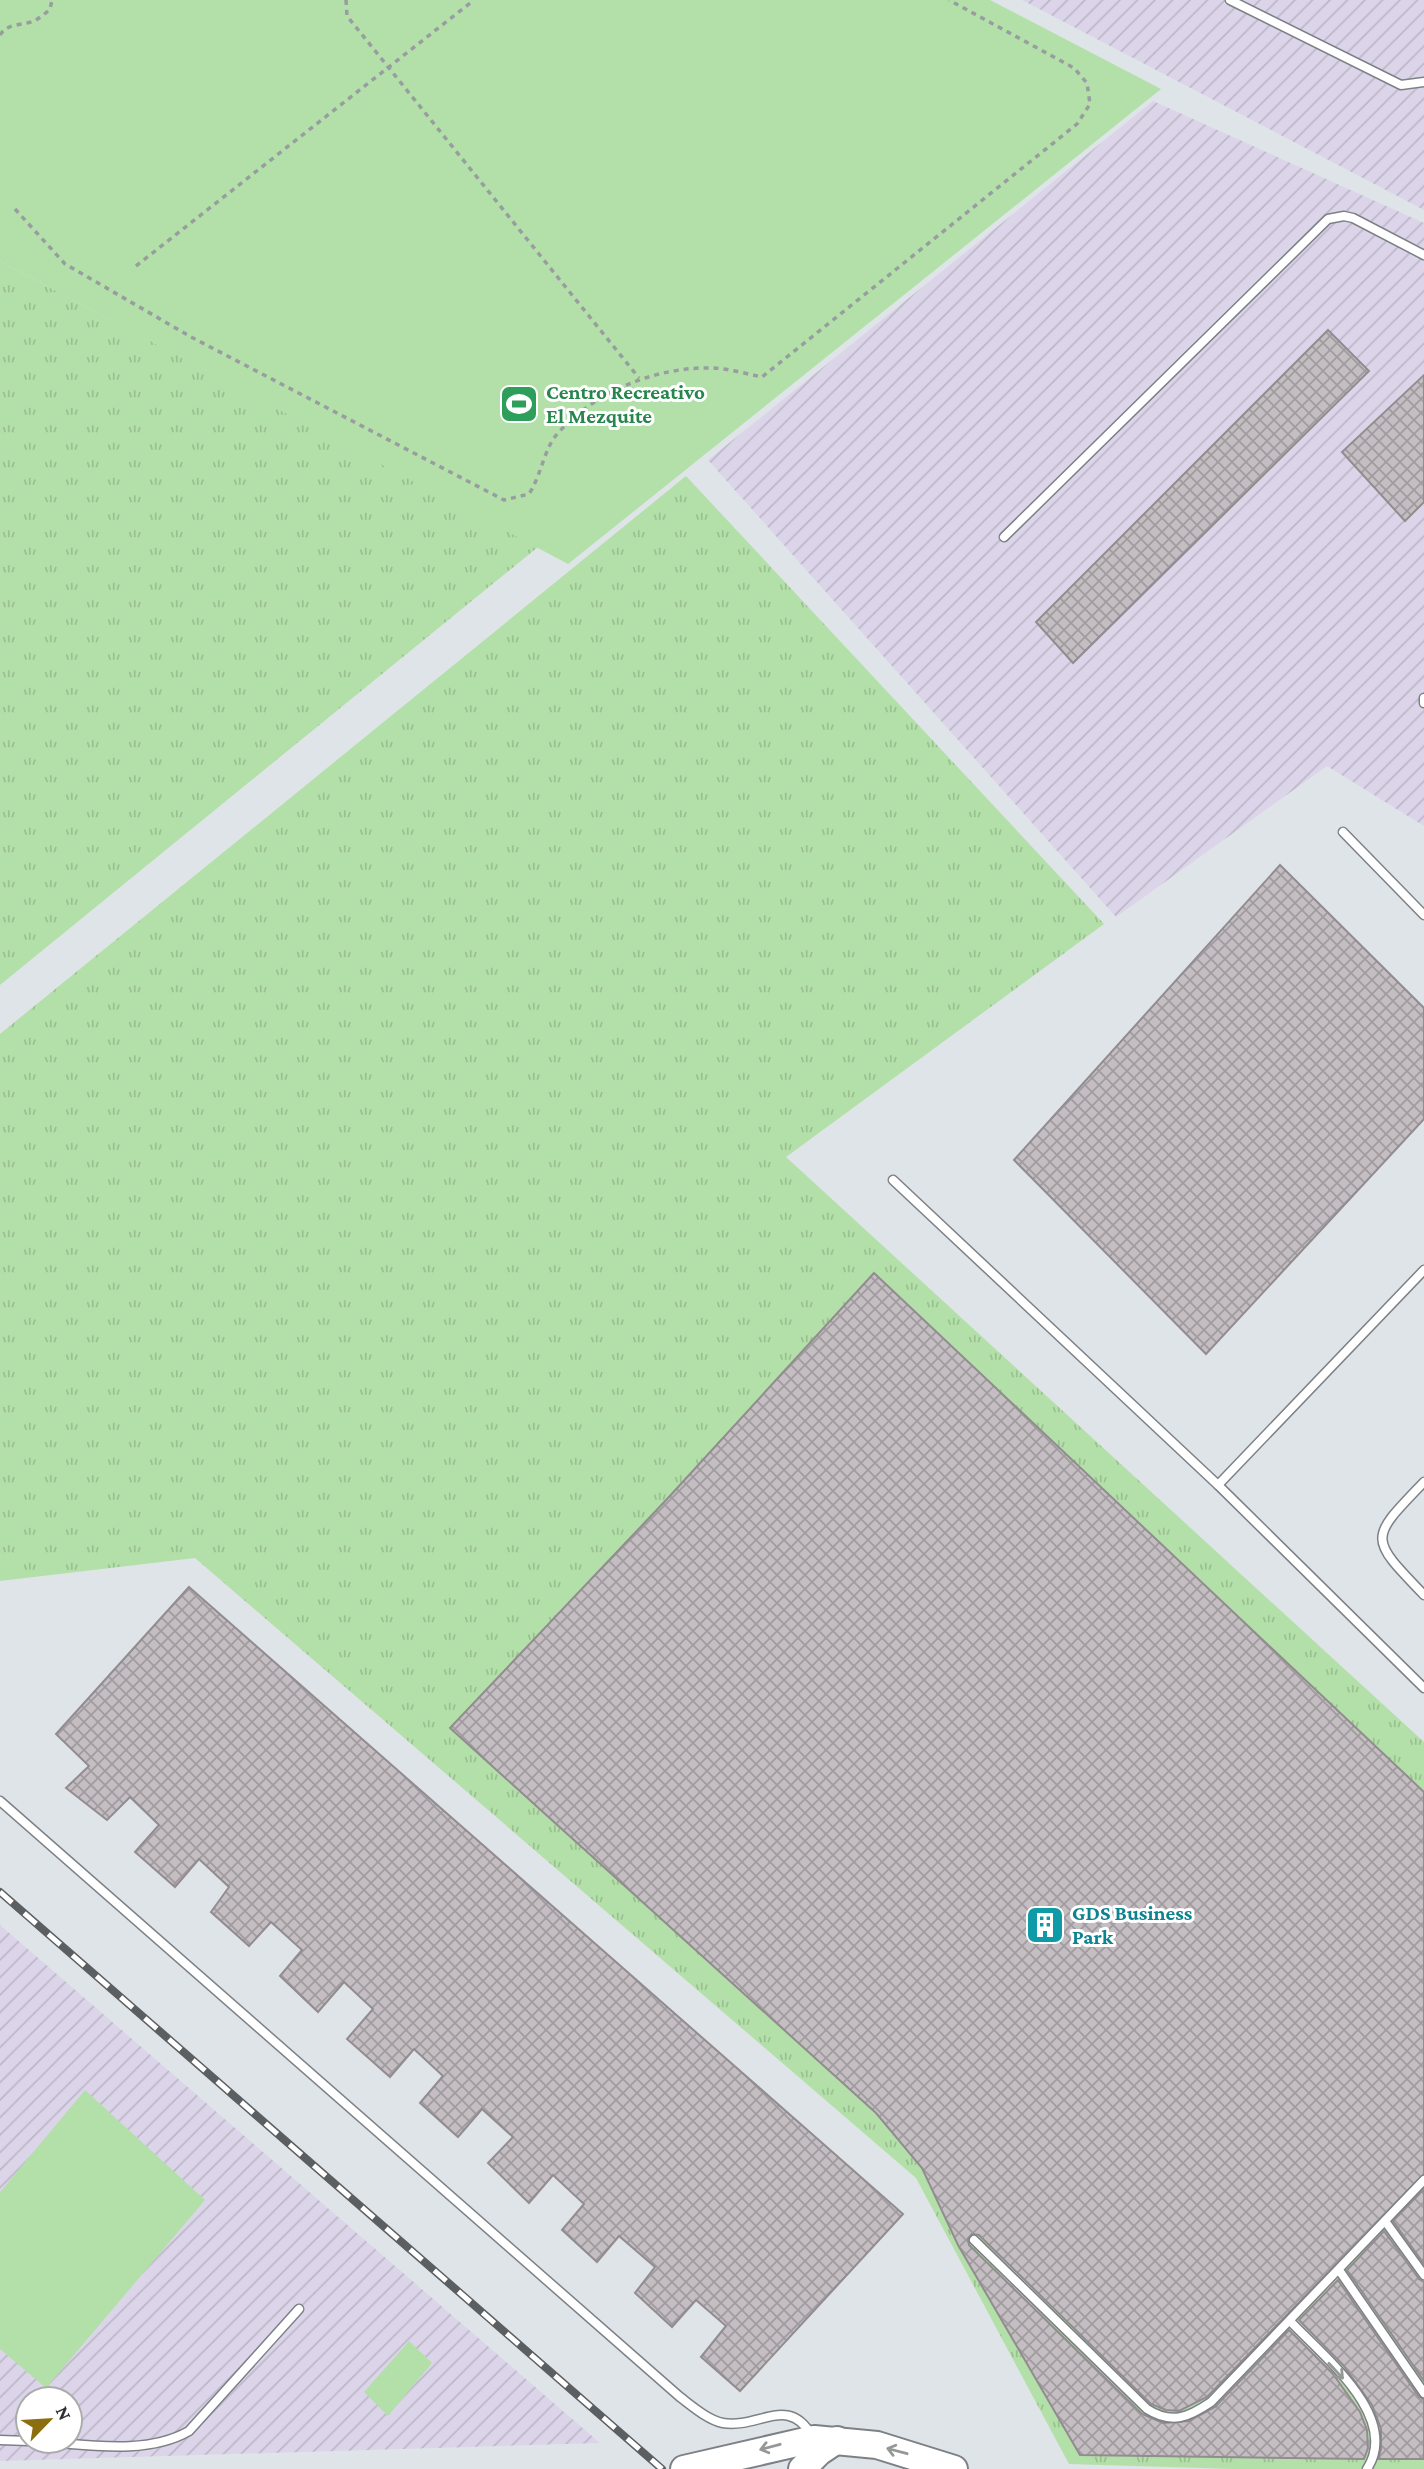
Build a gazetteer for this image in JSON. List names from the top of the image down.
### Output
{
  "places": {
    "sports": ["Centro Recreativo El Mezquite"],
    "building": ["GDS Business Park"]
  },
  "north": "top right"
}
